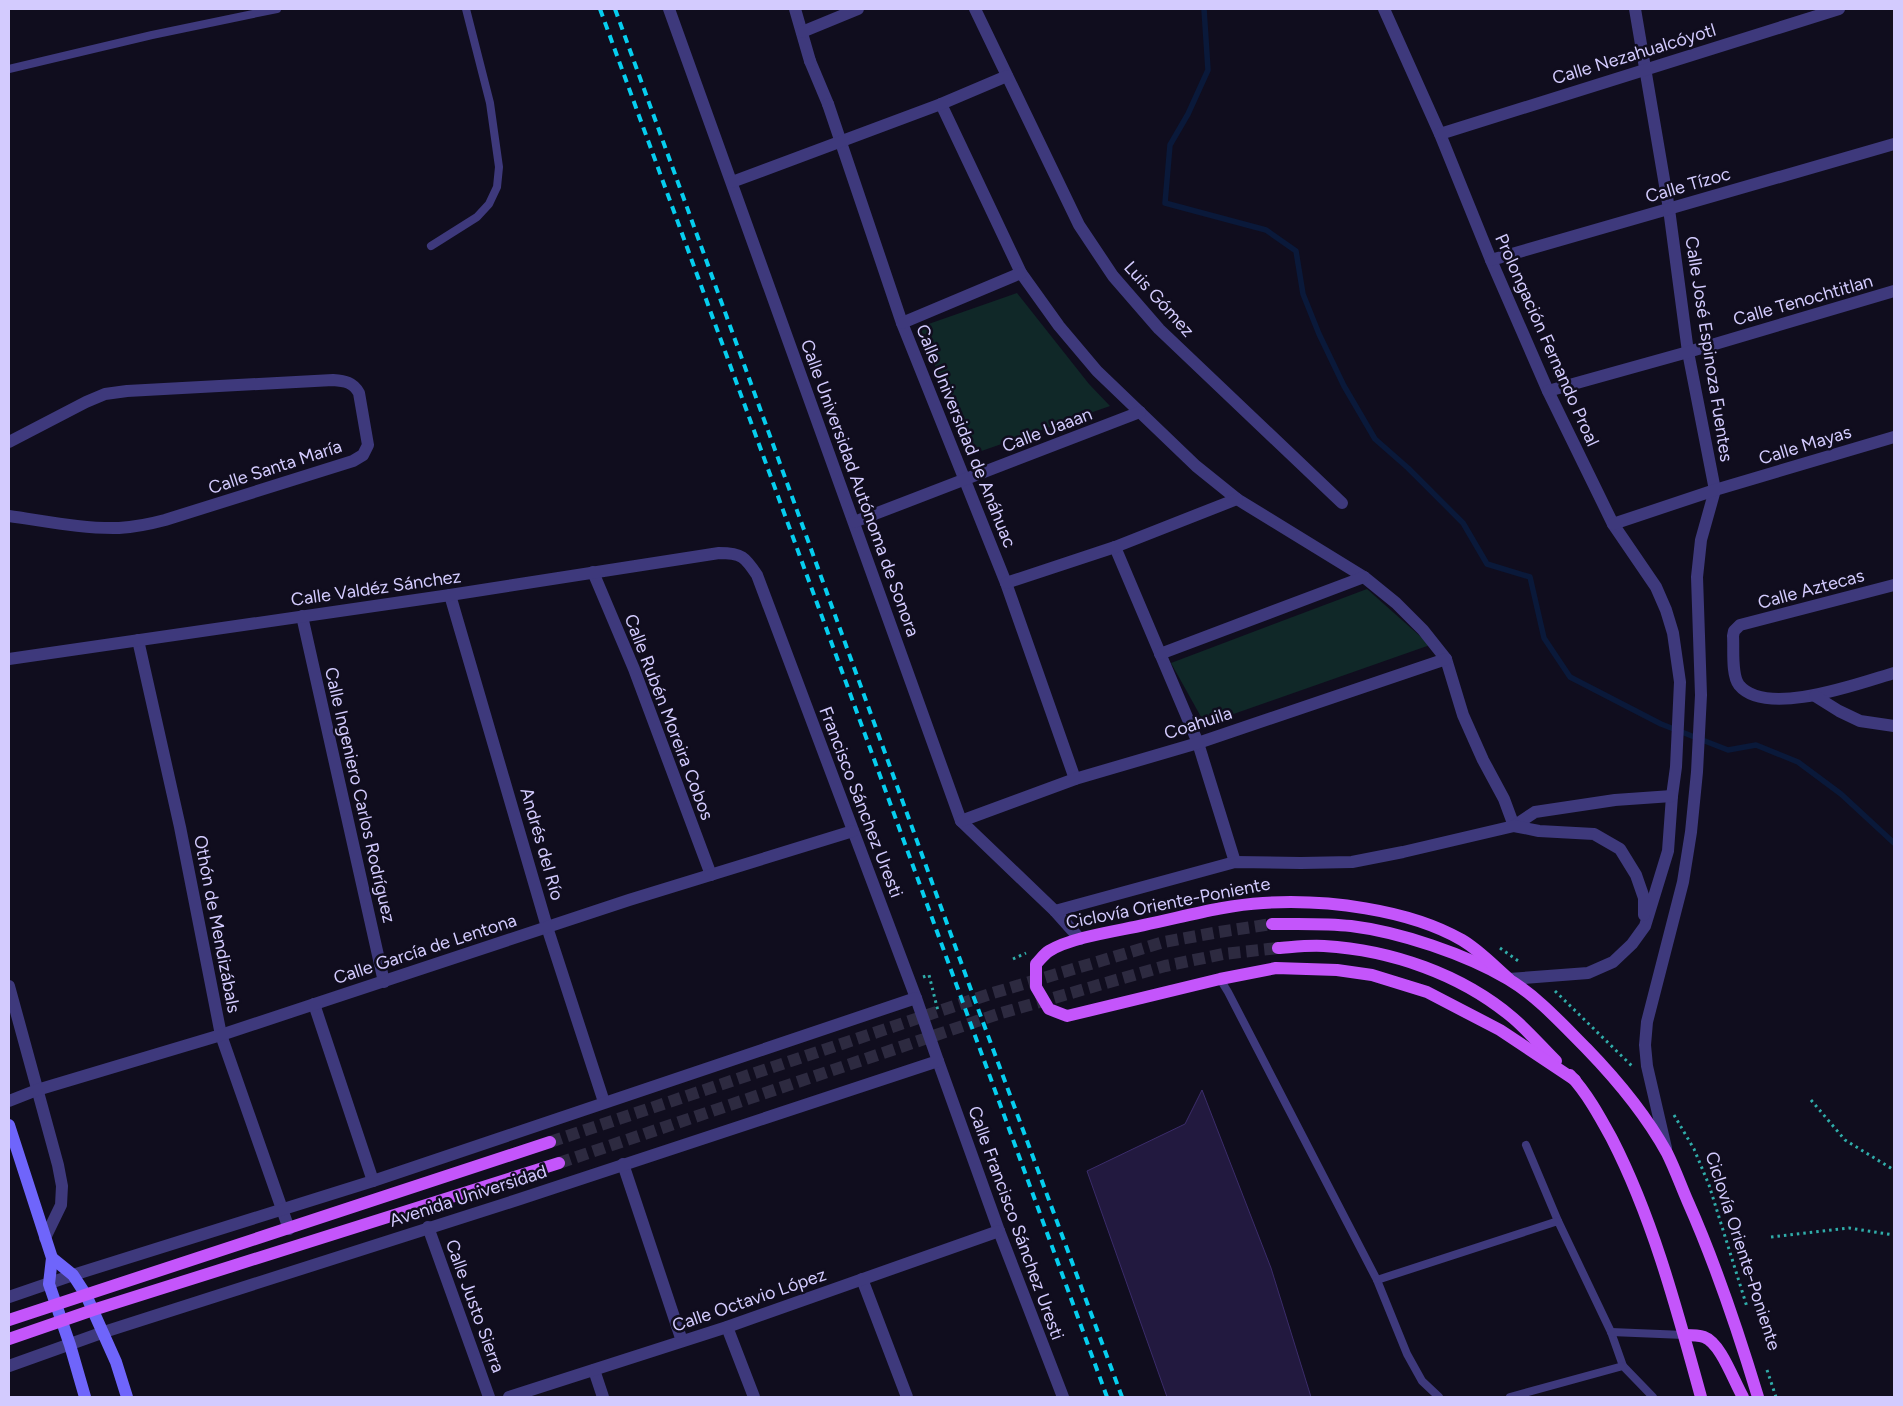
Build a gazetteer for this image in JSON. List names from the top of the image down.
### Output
{
  "streets": {
    "main road": ["Avenida Universidad"],
    "street": [
      "Calle Nezahualcóyotl",
      "Calle Tízoc",
      "Luis Gómez",
      "Calle Tenochtitlan",
      "Prolongación Fernando Proal",
      "Calle José Espinoza Fuentes",
      "Calle Uaaan",
      "Calle Universidad de Anáhuac",
      "Calle Mayas",
      "Calle Santa María",
      "Calle Universidad Autónoma de Sonora",
      "Calle Valdéz Sánchez",
      "Calle Aztecas",
      "Calle Rubén Moreira Cobos",
      "Coahuila",
      "Calle Ingeniero Carlos Rodríguez",
      "Francisco Sánchez Uresti",
      "Andrés del Río",
      "Othón de Mendizábals",
      "Calle García de Lentona",
      "Calle Francisco Sánchez Uresti",
      "Calle Octavio López",
      "Calle Justo Sierra"
    ],
    "path": ["Ciclovía Oriente-Poniente"]
  },
  "crossings": [
    ["Calle Nezahualcóyotl", "Prolongación Fernando Proal"],
    ["Calle Nezahualcóyotl", "Calle José Espinoza Fuentes"],
    ["Calle Tízoc", "Prolongación Fernando Proal"],
    ["Calle Tízoc", "Calle José Espinoza Fuentes"],
    ["Calle Tenochtitlan", "Prolongación Fernando Proal"],
    ["Calle Tenochtitlan", "Calle José Espinoza Fuentes"],
    ["Prolongación Fernando Proal", "Calle Mayas"],
    ["Calle José Espinoza Fuentes", "Calle Mayas"],
    ["Calle Uaaan", "Calle Universidad de Anáhuac"],
    ["Calle Uaaan", "Calle Universidad Autónoma de Sonora"],
    ["Calle Universidad de Anáhuac", "Coahuila"],
    ["Calle Universidad Autónoma de Sonora", "Coahuila"],
    ["Calle Valdéz Sánchez", "Calle Rubén Moreira Cobos"],
    ["Calle Valdéz Sánchez", "Calle Ingeniero Carlos Rodríguez"],
    ["Calle Valdéz Sánchez", "Francisco Sánchez Uresti"],
    ["Calle Valdéz Sánchez", "Andrés del Río"],
    ["Calle Valdéz Sánchez", "Othón de Mendizábals"],
    ["Calle Rubén Moreira Cobos", "Calle García de Lentona"],
    ["Calle Ingeniero Carlos Rodríguez", "Calle García de Lentona"],
    ["Francisco Sánchez Uresti", "Calle García de Lentona"],
    ["Francisco Sánchez Uresti", "Avenida Universidad"],
    ["Francisco Sánchez Uresti", "Calle Francisco Sánchez Uresti"],
    ["Andrés del Río", "Calle García de Lentona"],
    ["Othón de Mendizábals", "Calle García de Lentona"],
    ["Othón de Mendizábals", "Avenida Universidad"],
    ["Avenida Universidad", "Calle Francisco Sánchez Uresti"],
    ["Avenida Universidad", "Calle Justo Sierra"],
    ["Calle Francisco Sánchez Uresti", "Calle Octavio López"]
  ]
}
